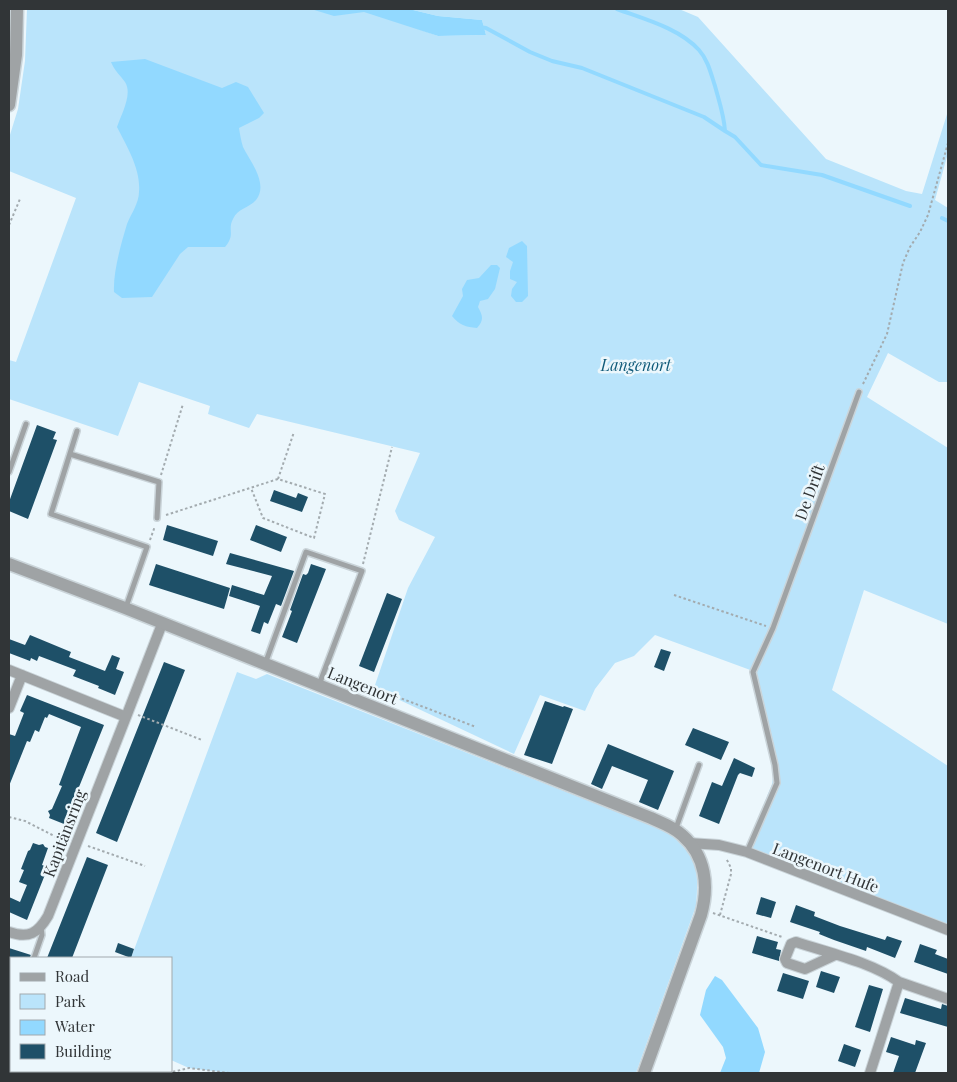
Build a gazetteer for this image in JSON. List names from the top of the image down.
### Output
{
  "streets": {
    "street": ["Langenort", "Kapitänsring", "Langenort Hufe"],
    "lane": ["De Drift"]
  },
  "crossings": [
    ["De Drift", "Langenort Hufe"],
    ["Langenort", "Kapitänsring"],
    ["Langenort", "Langenort Hufe"]
  ],
  "parks": ["Langenort"],
  "legend": [
    "Road",
    "Park",
    "Water",
    "Building"
  ]
}
